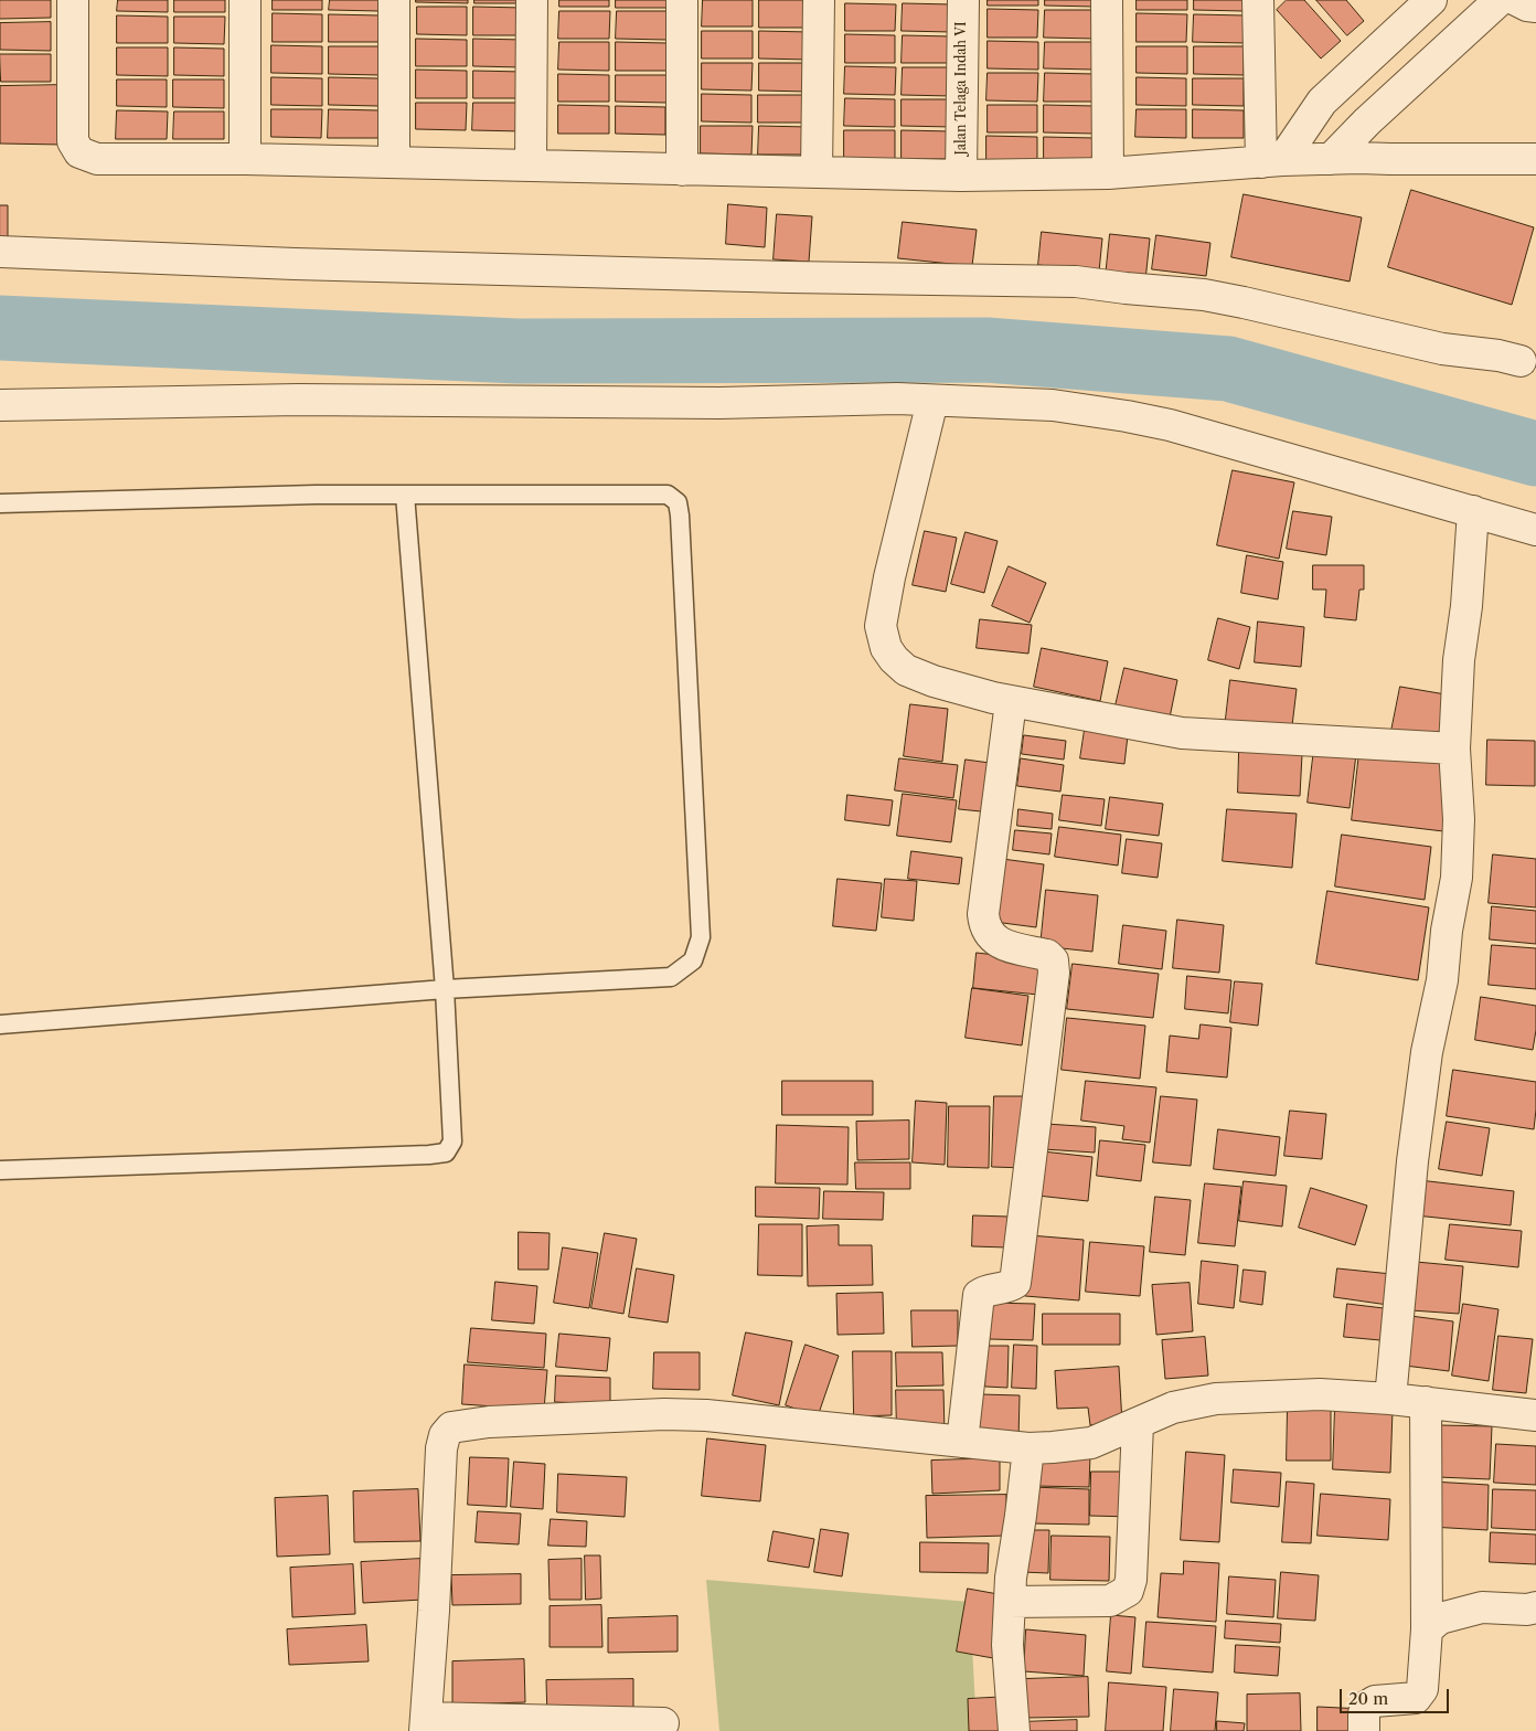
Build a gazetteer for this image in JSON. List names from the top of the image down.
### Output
{
  "streets": {
    "street": ["Jalan Telaga Indah VI"]
  },
  "scale_bar": "20 m"
}
